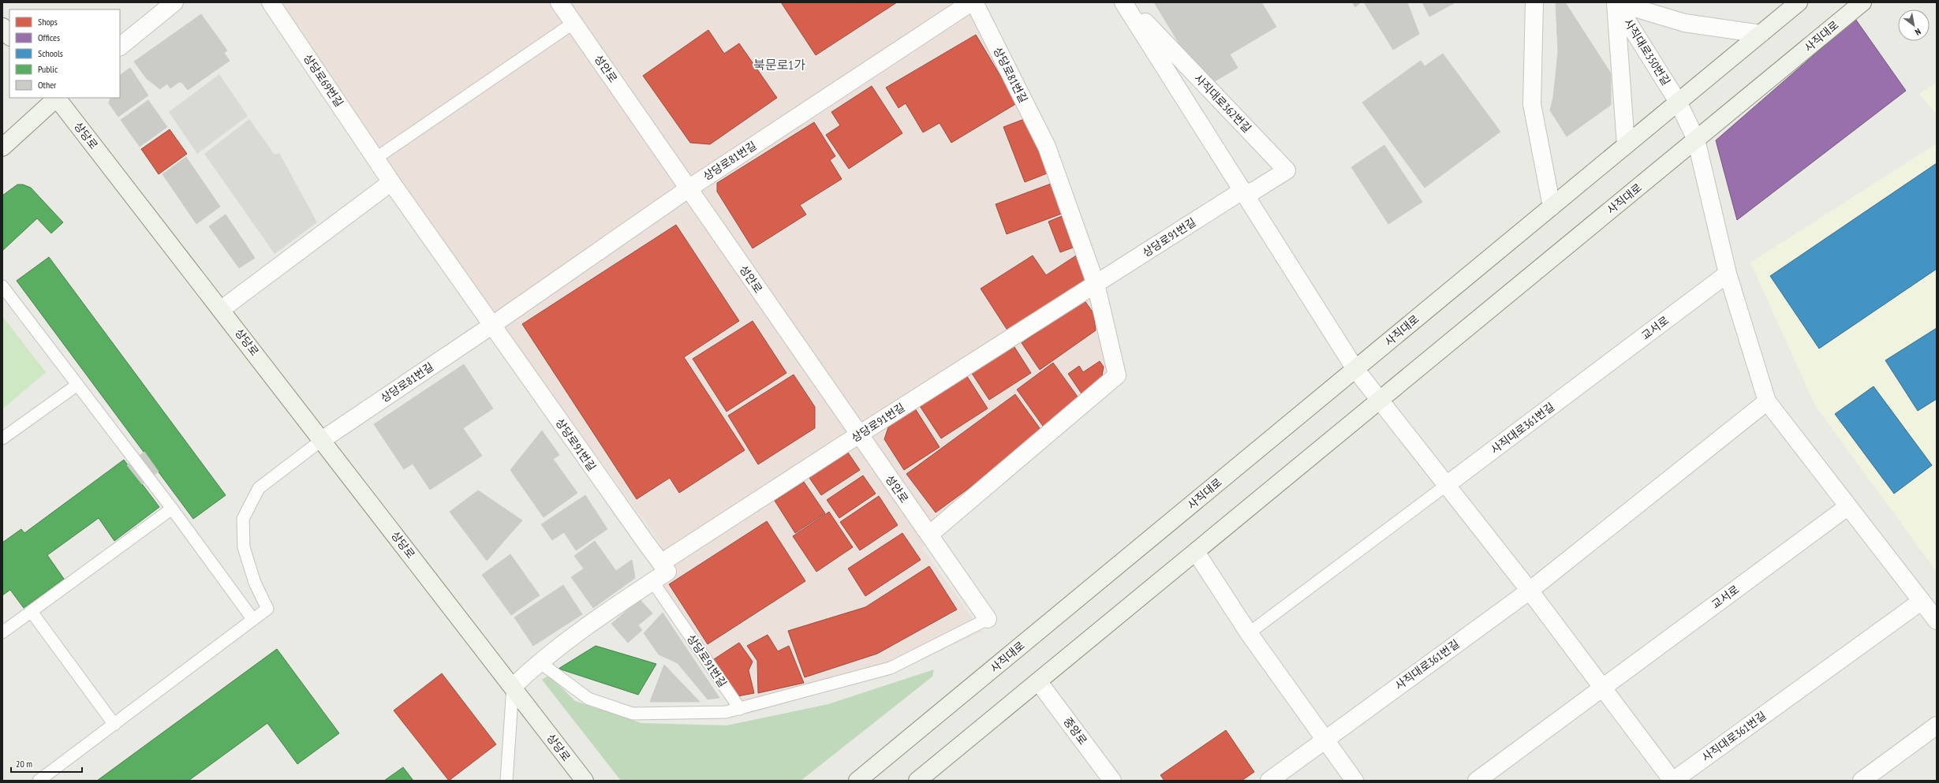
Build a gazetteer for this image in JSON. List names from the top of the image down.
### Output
{
  "streets": {
    "main road": ["사직대로", "상당로"],
    "street": [
      "사직대로350번길",
      "성안로",
      "상당로81번길",
      "상당로69번길",
      "사직대로362번길",
      "상당로91번길",
      "교서로",
      "사직대로361번길",
      "중앙로"
    ]
  },
  "crossings": [
    ["사직대로", "사직대로350번길"],
    ["사직대로", "사직대로362번길"],
    ["사직대로", "사직대로361번길"],
    ["사직대로", "중앙로"],
    ["성안로", "상당로81번길"],
    ["성안로", "상당로91번길"],
    ["상당로81번길", "상당로"],
    ["상당로81번길", "상당로91번길"],
    ["사직대로362번길", "상당로91번길"],
    ["사직대로362번길", "사직대로361번길"],
    ["상당로", "상당로91번길"],
    ["교서로", "사직대로361번길"]
  ],
  "districts": ["북문로1가"],
  "legend": [
    "Shops",
    "Offices",
    "Schools",
    "Public",
    "Other"
  ],
  "scale_bar": "20 m",
  "north": "bottom right"
}
